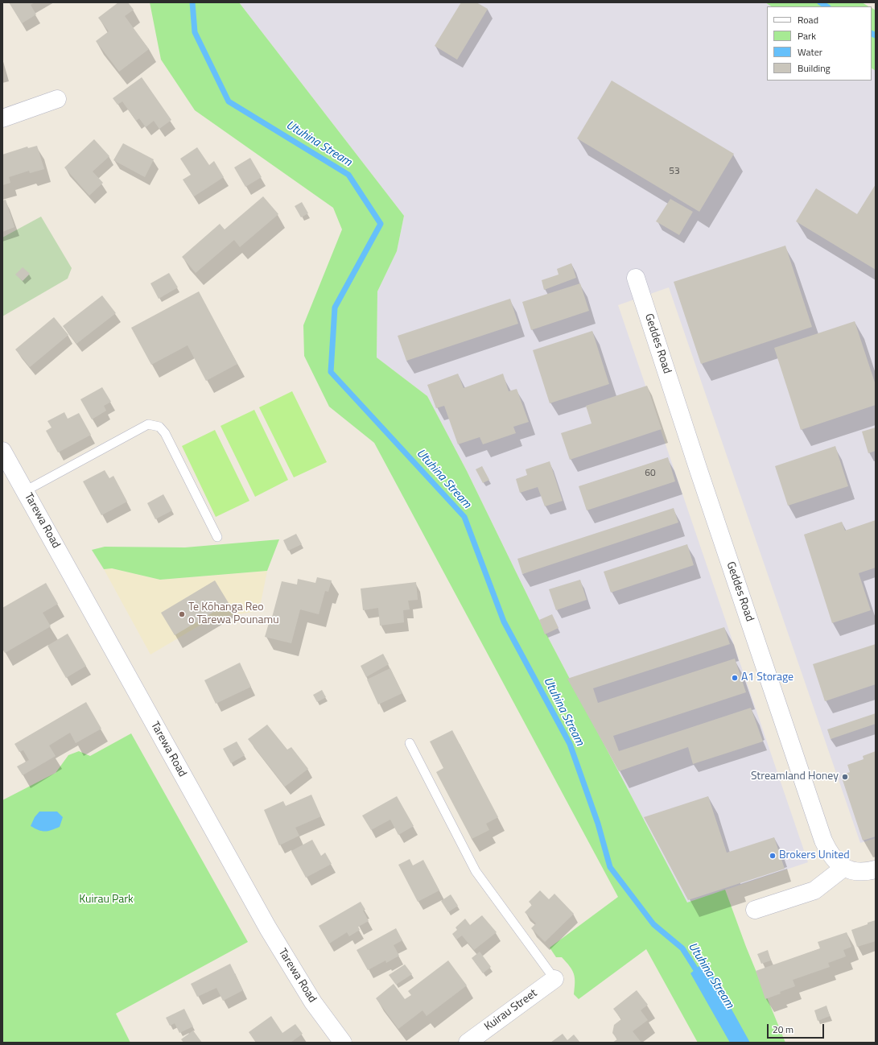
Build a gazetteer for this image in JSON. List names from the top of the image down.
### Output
{
  "streets": {
    "street": ["Geddes Road", "Tarewa Road", "Kuirau Street"]
  },
  "water": ["Utuhina Stream"],
  "parks": ["Kuirau Park"],
  "places": [
    "Te Kōhanga Reo o Tārewa Pounamu",
    "A1 Storage",
    "Streamland Honey",
    "Brokers United"
  ],
  "house_numbers": ["53", "60"],
  "legend": [
    "Road",
    "Park",
    "Water",
    "Building"
  ],
  "scale_bar": "20 m"
}
